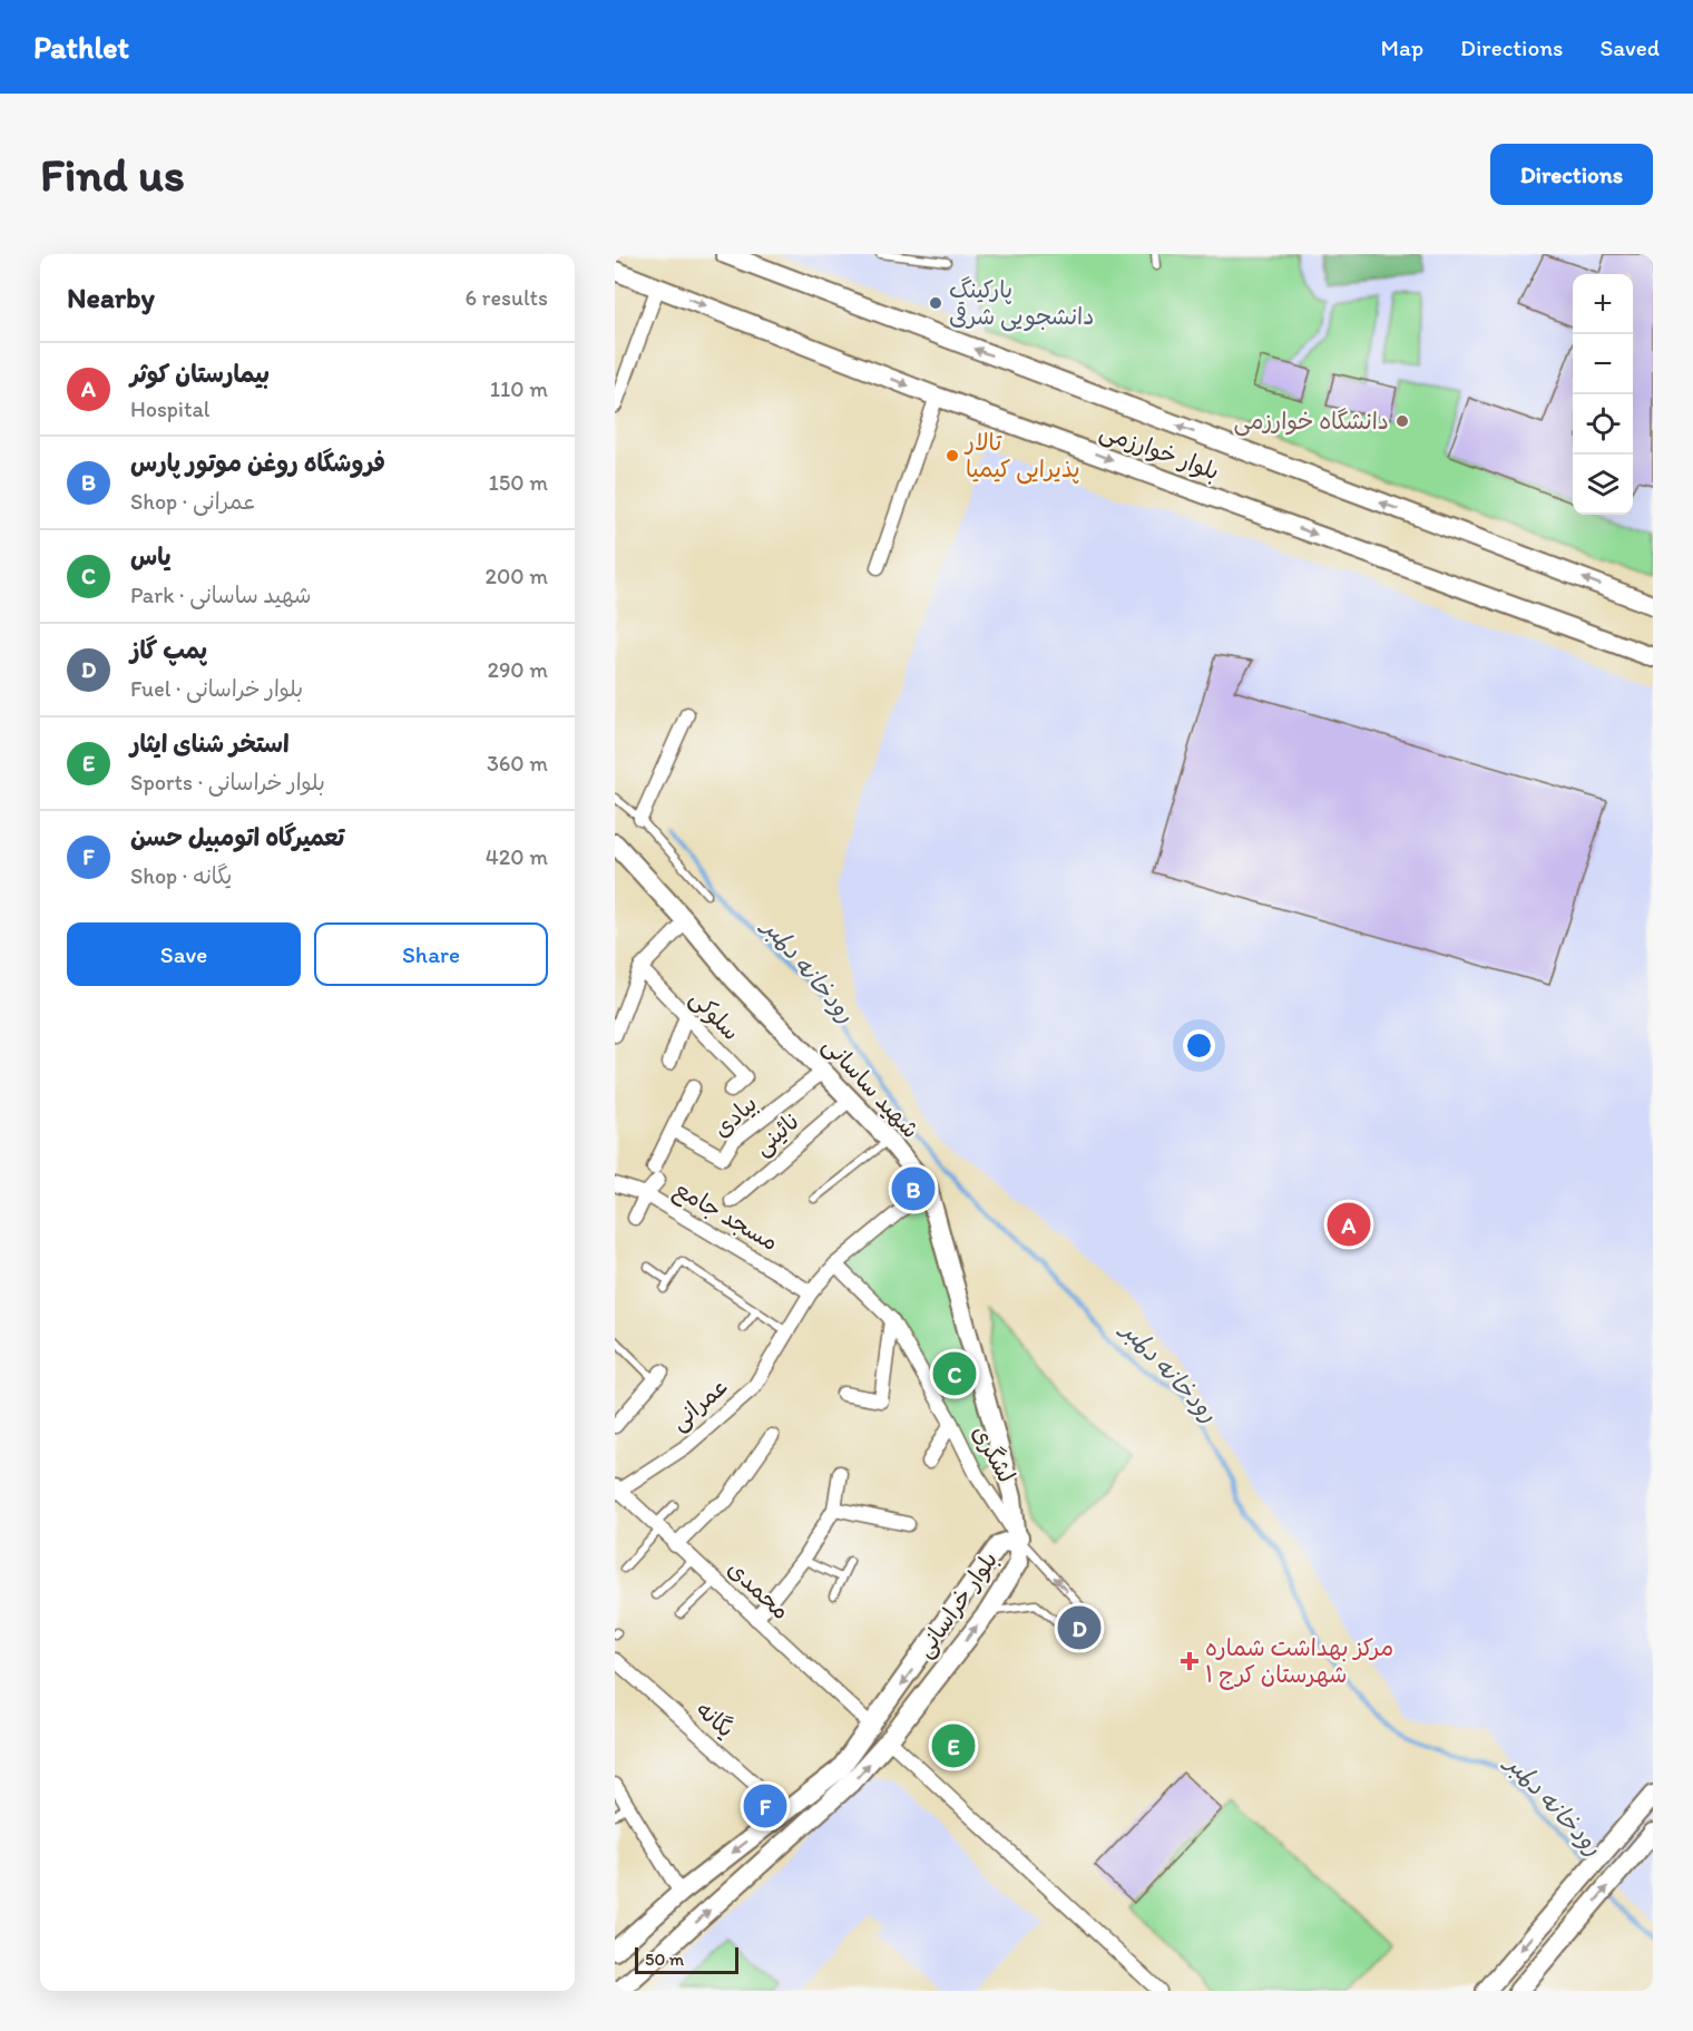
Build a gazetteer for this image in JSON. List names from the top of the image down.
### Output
{
  "streets": {
    "main road": ["بلوار خوارزمی", "شهید ساسانی", "بلوار خراسانی"],
    "street": [
      "سلوکی",
      "بیادی",
      "نائینی",
      "مسجد جامع",
      "عمرانی",
      "لشگری",
      "محمدی",
      "یگانه"
    ]
  },
  "crossings": [
    ["شهید ساسانی", "بیادی"],
    ["شهید ساسانی", "نائینی"],
    ["شهید ساسانی", "عمرانی"],
    ["شهید ساسانی", "لشگری"],
    ["شهید ساسانی", "بلوار خراسانی"],
    ["مسجد جامع", "عمرانی"],
    ["عمرانی", "لشگری"],
    ["عمرانی", "محمدی"],
    ["لشگری", "بلوار خراسانی"],
    ["محمدی", "بلوار خراسانی"],
    ["بلوار خراسانی", "یگانه"]
  ],
  "water": ["رودخانه دلمبر"],
  "places": {
    "other": ["پارکینگ دانشجویی شرقی", "دانشگاه خوارزمی", "تالار پذیرایی کیمیا"],
    "health": ["مرکز بهداشت شماره ۱ شهرستان کرج"]
  },
  "scale_bar": "50 m",
  "page": {
    "header": "Pathlet",
    "nav": ["Map", "Directions", "Saved"],
    "buttons": [
      "Directions",
      ["Save", "Share"]
    ],
    "title": "Find us",
    "heading": ["Nearby", "6 results"],
    "map_buttons": ["+", "−"],
    "list": [
      {
        "mark": "A",
        "name": "بیمارستان کوثر",
        "note": "Hospital",
        "value": "110 m"
      },
      {
        "mark": "B",
        "name": "فروشگاه روغن موتور پارس",
        "note": "Shop · عمرانی",
        "value": "150 m"
      },
      {
        "mark": "C",
        "name": "یاس",
        "note": "Park · شهید ساسانی",
        "value": "200 m"
      },
      {
        "mark": "D",
        "name": "پمپ گاز",
        "note": "Fuel · بلوار خراسانی",
        "value": "290 m"
      },
      {
        "mark": "E",
        "name": "استخر شنای ایثار",
        "note": "Sports · بلوار خراسانی",
        "value": "360 m"
      },
      {
        "mark": "F",
        "name": "تعمیرگاه اتومبیل حسن",
        "note": "Shop · یگانه",
        "value": "420 m"
      }
    ],
    "pins": [
      "B",
      "A",
      "C",
      "D",
      "E",
      "F"
    ],
    "scale": "50 m"
  }
}
